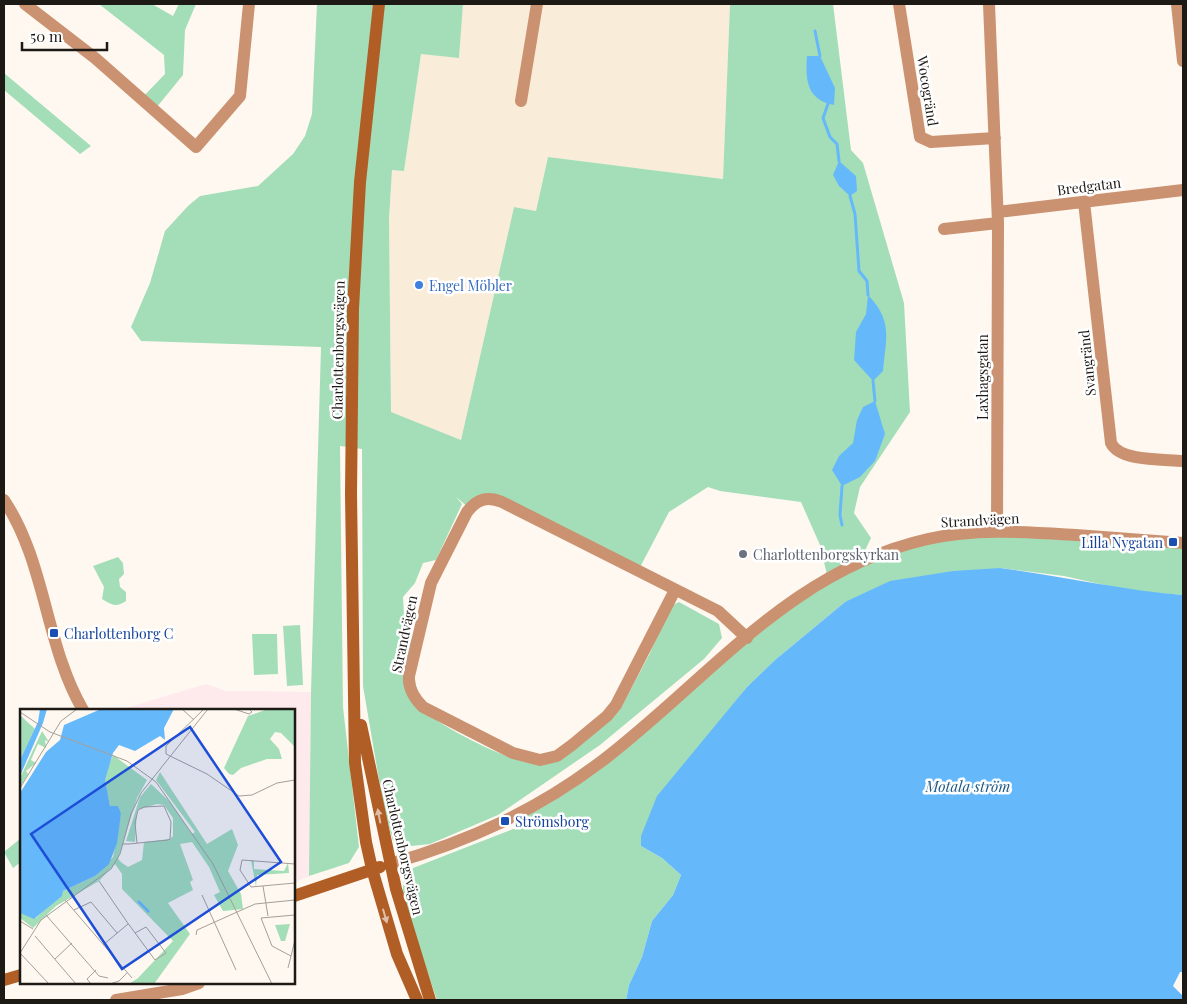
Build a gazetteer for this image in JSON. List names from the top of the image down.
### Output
{
  "streets": {
    "main road": ["Charlottenborgsvägen", "Strandvägen"],
    "street": [
      "Wocogränd",
      "Bredgatan",
      "Svangränd",
      "Laxhagsgatan"
    ]
  },
  "crossings": [
    ["Wocogränd", "Laxhagsgatan"],
    ["Bredgatan", "Svangränd"],
    ["Bredgatan", "Laxhagsgatan"],
    ["Charlottenborgsvägen", "Strandvägen"],
    ["Laxhagsgatan", "Strandvägen"]
  ],
  "water": ["Motala ström"],
  "places": {
    "other": ["Engel Möbler", "Charlottenborgskyrkan"],
    "transit": ["Lilla Nygatan", "Charlottenborg C", "Strömsborg"]
  },
  "scale_bar": "50 m"
}
